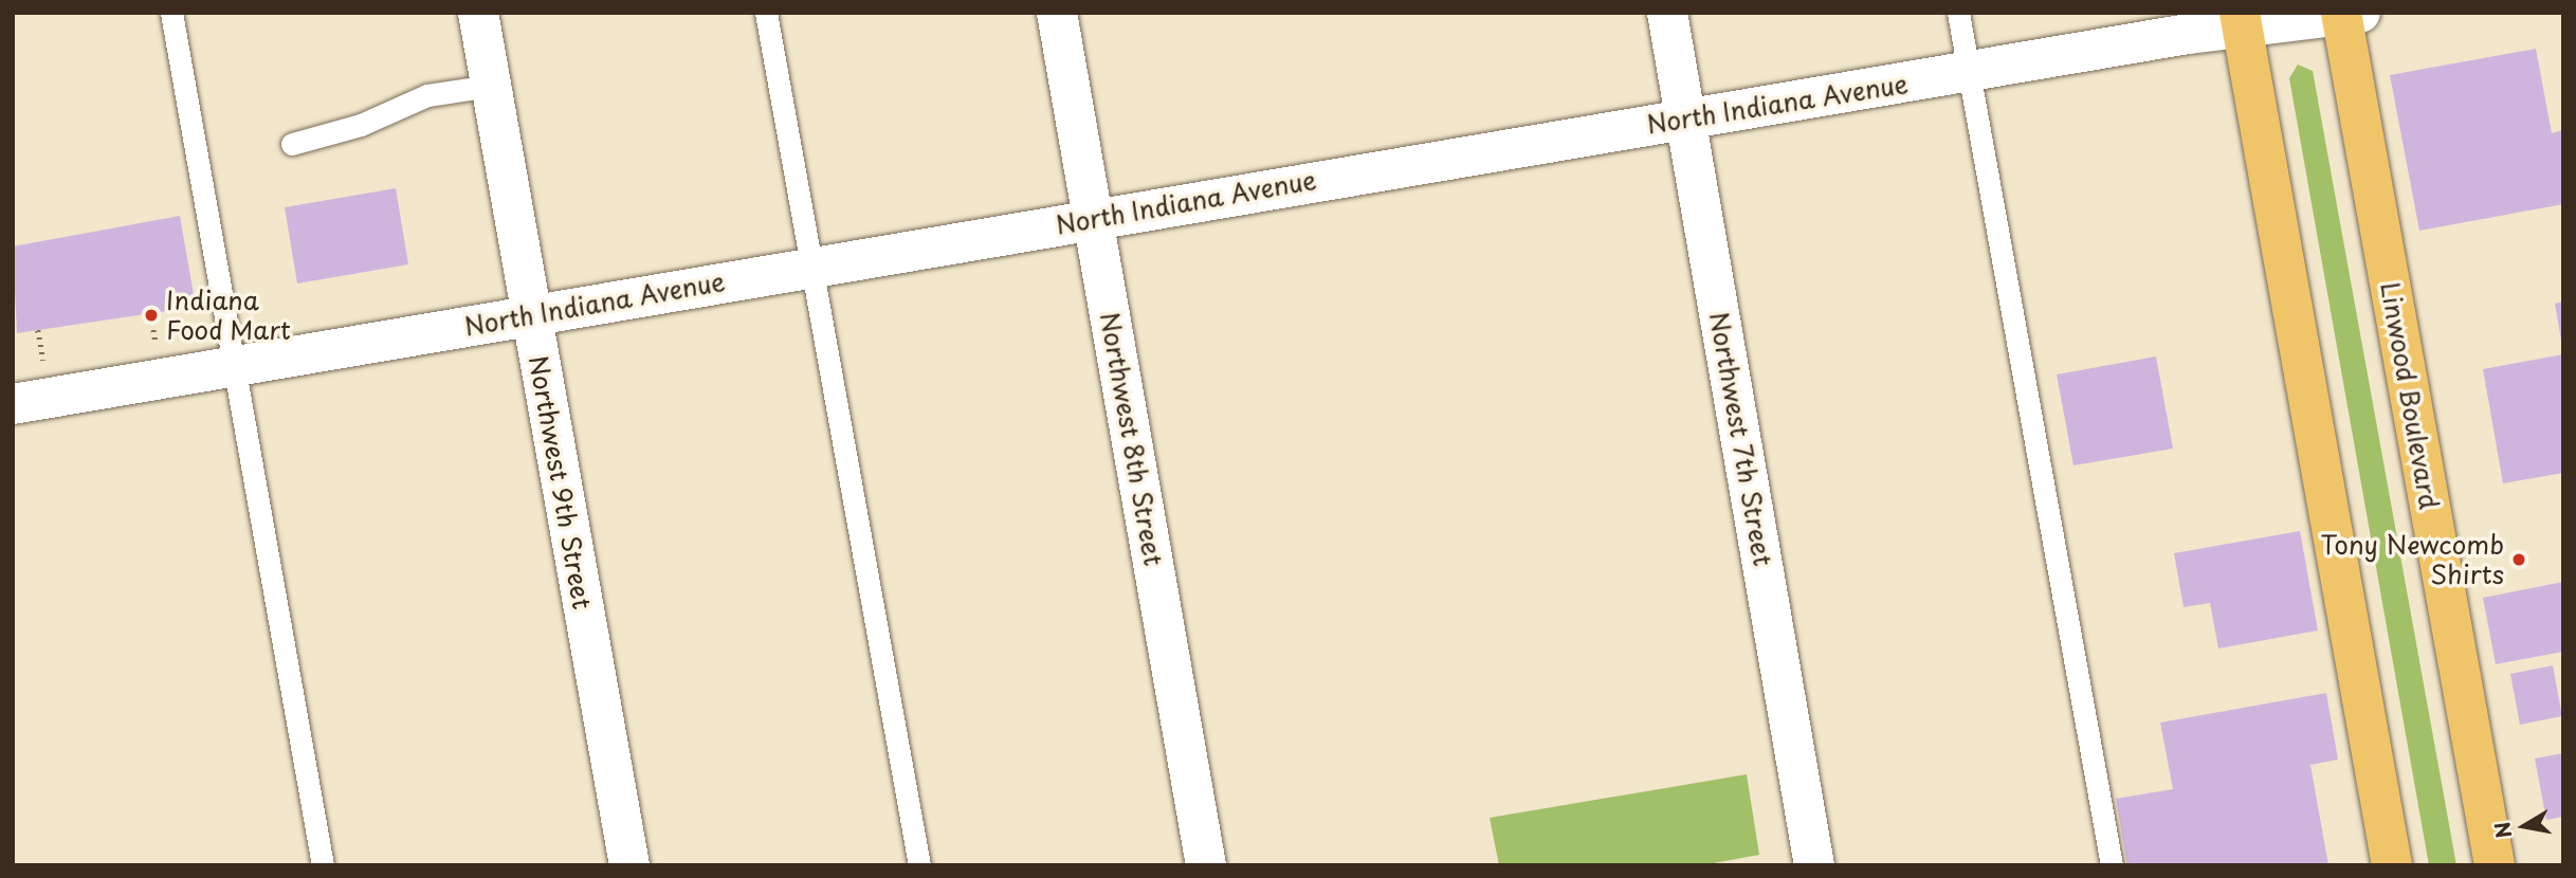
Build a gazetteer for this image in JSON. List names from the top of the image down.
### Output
{
  "streets": {
    "main road": ["Linwood Boulevard"],
    "street": [
      "North Indiana Avenue",
      "Northwest 8th Street",
      "Northwest 7th Street",
      "Northwest 9th Street"
    ]
  },
  "crossings": [
    ["North Indiana Avenue", "Linwood Boulevard"],
    ["North Indiana Avenue", "Northwest 8th Street"],
    ["North Indiana Avenue", "Northwest 7th Street"],
    ["North Indiana Avenue", "Northwest 9th Street"]
  ],
  "places": ["Indiana Food Mart", "Tony Newcomb Shirts"],
  "north": "left"
}
